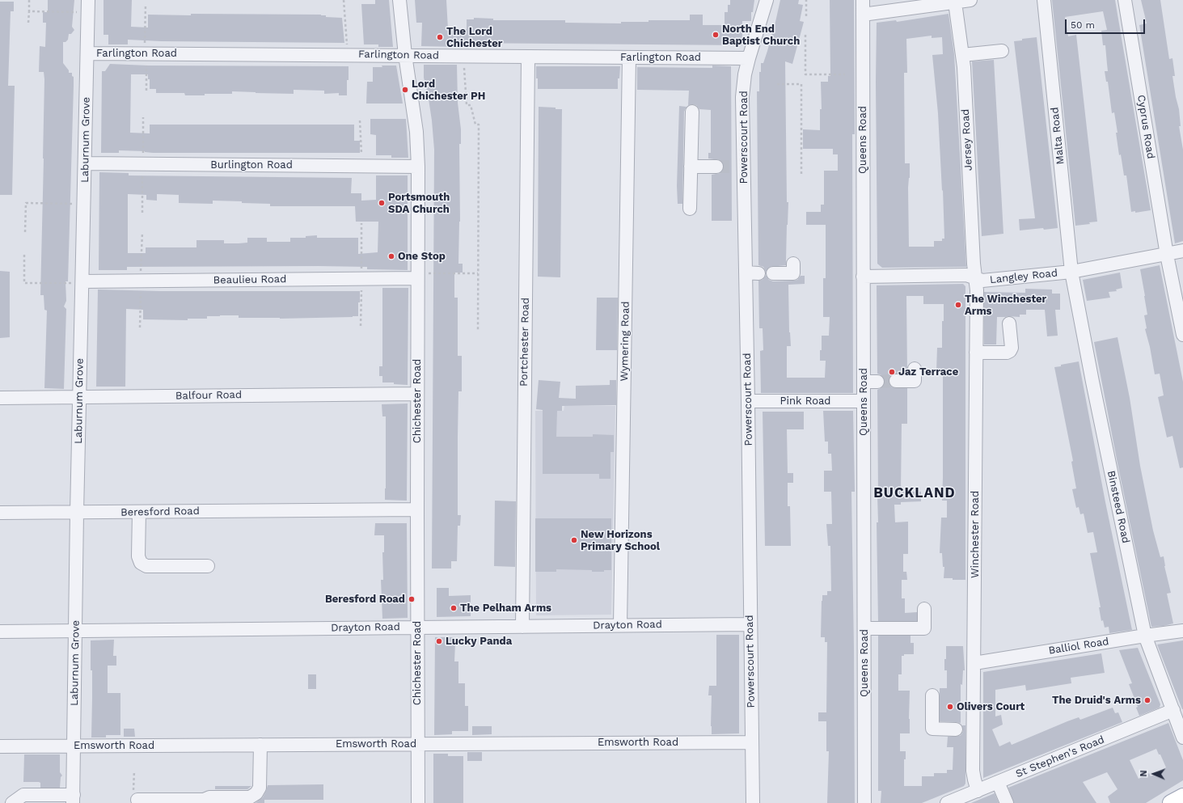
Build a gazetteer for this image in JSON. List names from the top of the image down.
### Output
{
  "streets": {
    "street": [
      "Farlington Road",
      "Cyprus Road",
      "Malta Road",
      "Powerscourt Road",
      "Laburnum Grove",
      "Queens Road",
      "Jersey Road",
      "Burlington Road",
      "Langley Road",
      "Beaulieu Road",
      "Wymering Road",
      "Portchester Road",
      "Balfour Road",
      "Chichester Road",
      "Pink Road",
      "Binsteed Road",
      "Beresford Road",
      "Winchester Road",
      "Drayton Road",
      "Balliol Road",
      "Emsworth Road",
      "St Stephen's Road"
    ]
  },
  "crossings": [
    ["Farlington Road", "Powerscourt Road"],
    ["Farlington Road", "Laburnum Grove"],
    ["Farlington Road", "Wymering Road"],
    ["Farlington Road", "Portchester Road"],
    ["Farlington Road", "Chichester Road"],
    ["Cyprus Road", "Langley Road"],
    ["Malta Road", "Langley Road"],
    ["Malta Road", "Binsteed Road"],
    ["Powerscourt Road", "Pink Road"],
    ["Powerscourt Road", "Drayton Road"],
    ["Powerscourt Road", "Emsworth Road"],
    ["Laburnum Grove", "Burlington Road"],
    ["Laburnum Grove", "Beaulieu Road"],
    ["Laburnum Grove", "Balfour Road"],
    ["Laburnum Grove", "Beresford Road"],
    ["Laburnum Grove", "Drayton Road"],
    ["Laburnum Grove", "Emsworth Road"],
    ["Queens Road", "Langley Road"],
    ["Queens Road", "Pink Road"],
    ["Jersey Road", "Langley Road"],
    ["Jersey Road", "Winchester Road"],
    ["Burlington Road", "Chichester Road"],
    ["Langley Road", "Binsteed Road"],
    ["Langley Road", "Winchester Road"],
    ["Beaulieu Road", "Chichester Road"],
    ["Wymering Road", "Drayton Road"],
    ["Portchester Road", "Drayton Road"],
    ["Balfour Road", "Chichester Road"],
    ["Chichester Road", "Beresford Road"],
    ["Chichester Road", "Drayton Road"],
    ["Chichester Road", "Emsworth Road"],
    ["Binsteed Road", "Balliol Road"],
    ["Binsteed Road", "St Stephen's Road"],
    ["Winchester Road", "Balliol Road"],
    ["Winchester Road", "St Stephen's Road"]
  ],
  "districts": ["BUCKLAND"],
  "places": [
    "North End Baptist Church",
    "The Lord Chichester",
    "Lord Chichester PH",
    "Portsmouth SDA Church",
    "One Stop",
    "The Winchester Arms",
    "Jaz Terrace",
    "New Horizons Primary School",
    "Beresford Road",
    "The Pelham Arms",
    "Lucky Panda",
    "The Druid's Arms",
    "Olivers Court"
  ],
  "scale_bar": "50 m",
  "north": "left"
}
